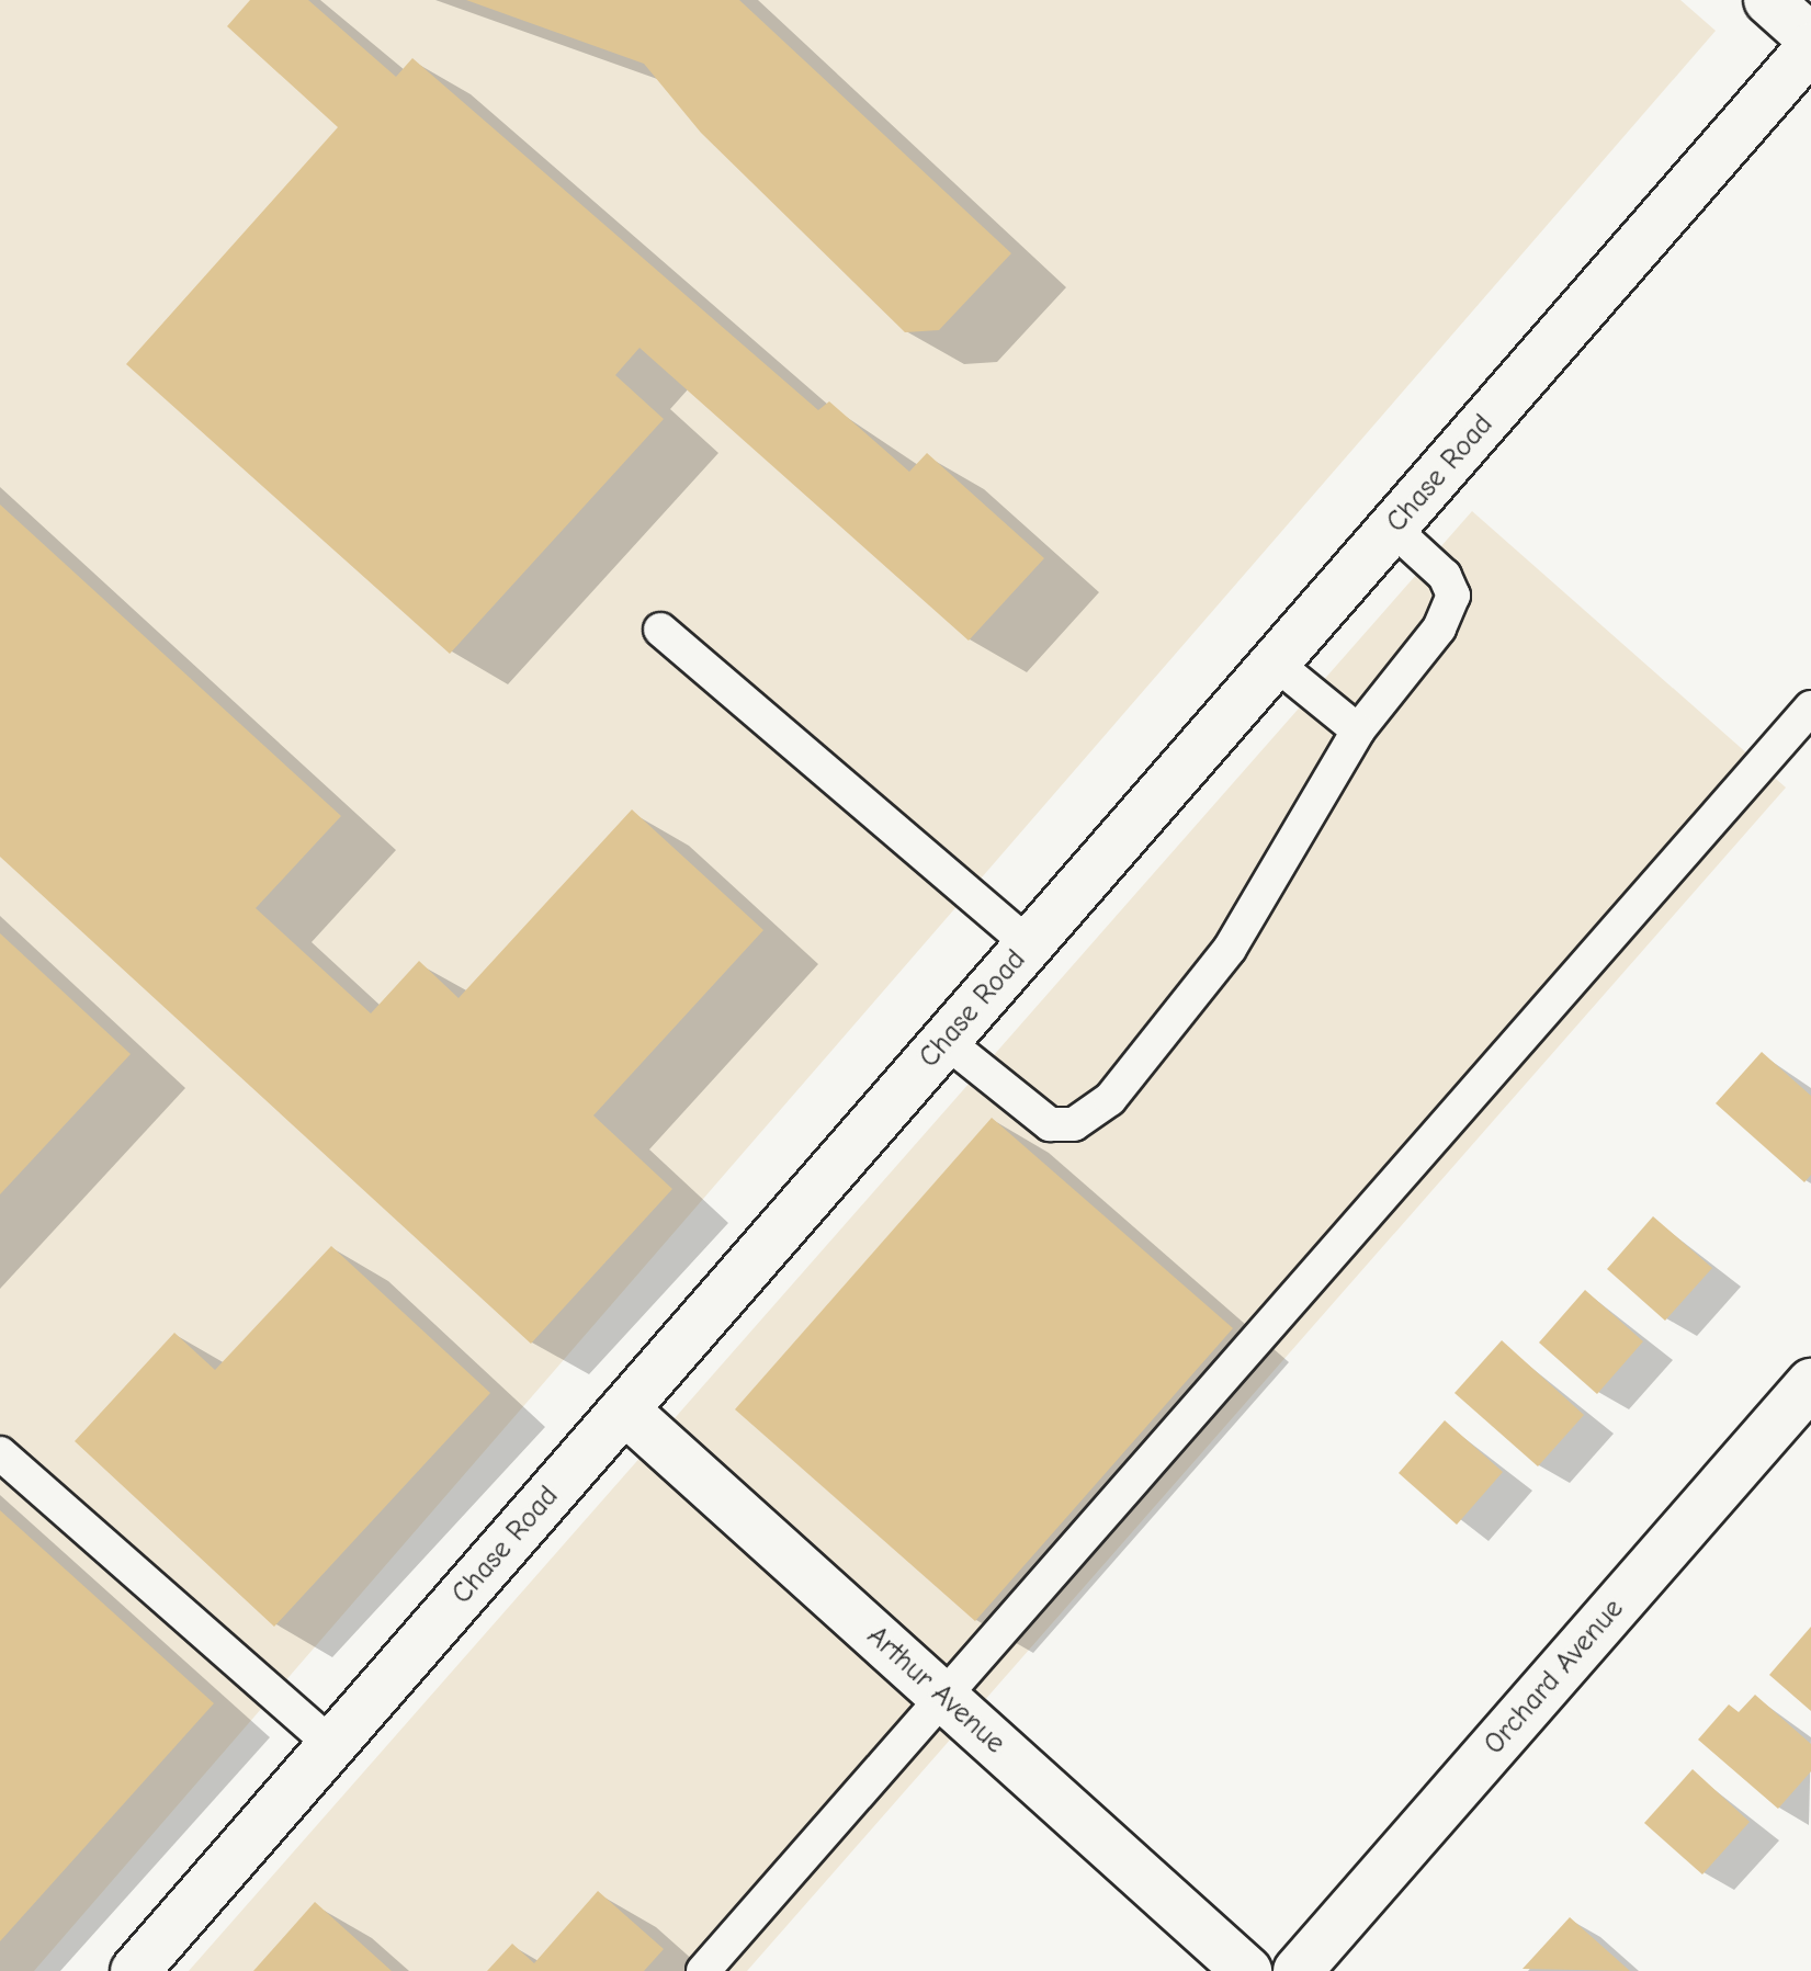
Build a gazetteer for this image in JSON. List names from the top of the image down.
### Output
{
  "streets": {
    "street": ["Chase Road", "Orchard Avenue", "Arthur Avenue"]
  },
  "crossings": [
    ["Chase Road", "Arthur Avenue"]
  ]
}
